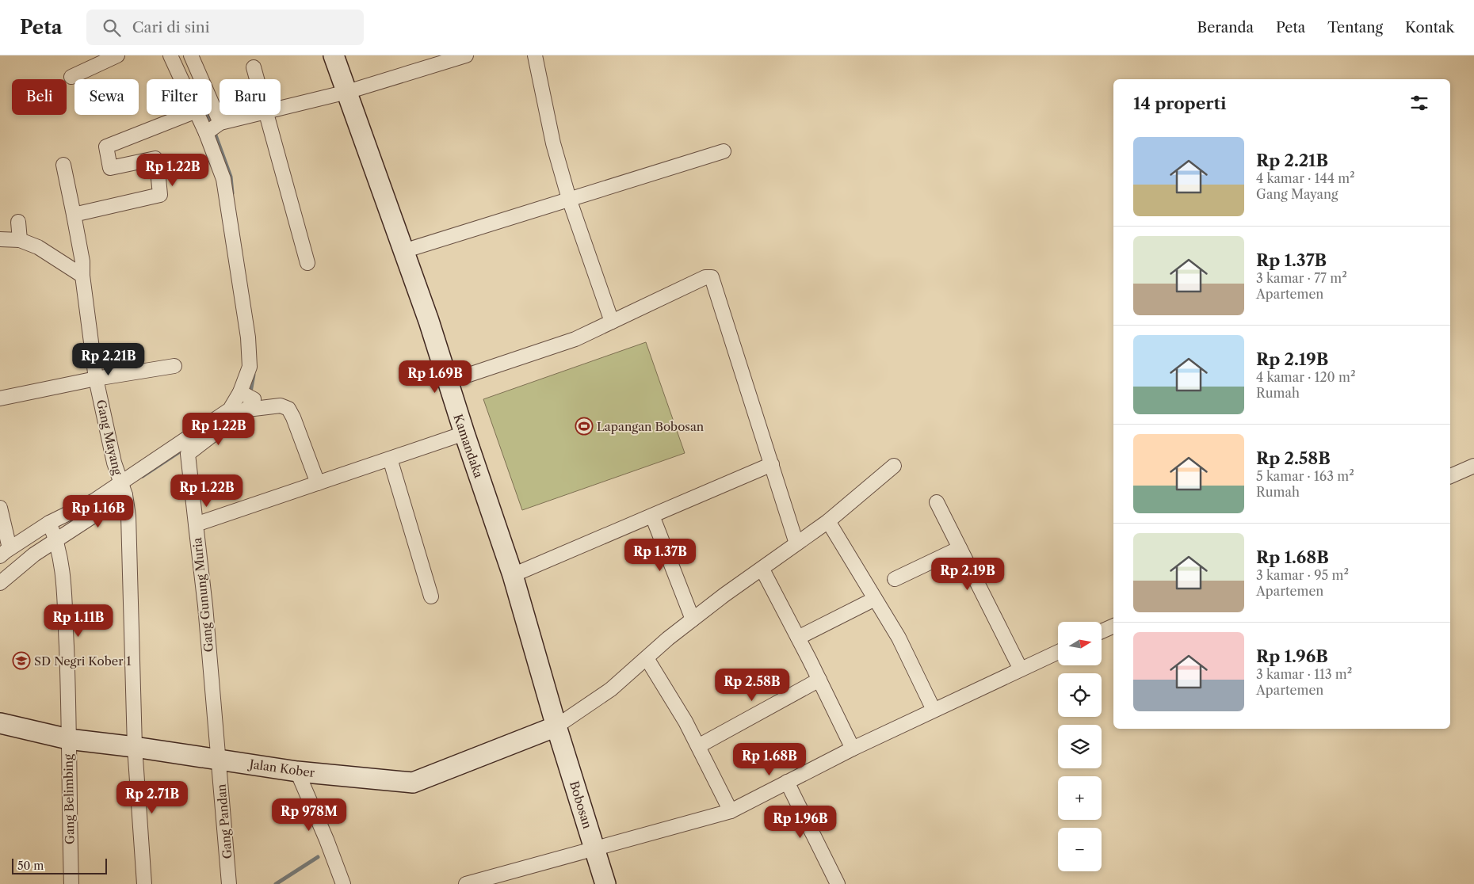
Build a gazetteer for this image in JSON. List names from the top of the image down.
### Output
{
  "streets": {
    "street": [
      "Gang Mayang",
      "Kamandaka",
      "Gang Gunung Muria",
      "Jalan Kober",
      "Gang Belimbing",
      "Bobosan",
      "Gang Pandan"
    ]
  },
  "crossings": [
    ["Gang Mayang", "Jalan Kober"],
    ["Kamandaka", "Gang Gunung Muria"],
    ["Kamandaka", "Jalan Kober"],
    ["Kamandaka", "Bobosan"],
    ["Gang Gunung Muria", "Jalan Kober"],
    ["Gang Gunung Muria", "Gang Pandan"],
    ["Jalan Kober", "Gang Belimbing"],
    ["Jalan Kober", "Bobosan"],
    ["Jalan Kober", "Gang Pandan"]
  ],
  "places": {
    "sports": ["Lapangan Bobosan"],
    "school or university": ["SD Negri Kober 1"]
  },
  "scale_bar": "50 m",
  "north": "right",
  "page": {
    "header": "Peta",
    "search": "Cari di sini",
    "nav": [
      "Beranda",
      "Peta",
      "Tentang",
      "Kontak"
    ],
    "chip": [
      "Beli",
      "Sewa",
      "Filter",
      "Baru"
    ],
    "heading": "14 properti",
    "list": [
      {
        "name": "Rp 2.21B",
        "note": "4 kamar · 144 m² · Gang Mayang"
      },
      {
        "name": "Rp 1.37B",
        "note": "3 kamar · 77 m² · Apartemen"
      },
      {
        "name": "Rp 2.19B",
        "note": "4 kamar · 120 m² · Rumah"
      },
      {
        "name": "Rp 2.58B",
        "note": "5 kamar · 163 m² · Rumah"
      },
      {
        "name": "Rp 1.68B",
        "note": "3 kamar · 95 m² · Apartemen"
      },
      {
        "name": "Rp 1.96B",
        "note": "3 kamar · 113 m² · Apartemen"
      }
    ],
    "price": [
      "Rp 1.22B",
      "Rp 2.21B",
      "Rp 1.69B",
      "Rp 1.22B",
      "Rp 1.22B",
      "Rp 1.16B",
      "Rp 1.37B",
      "Rp 2.19B",
      "Rp 1.11B",
      "Rp 2.58B",
      "Rp 1.68B",
      "Rp 2.71B",
      "Rp 978M",
      "Rp 1.96B"
    ],
    "map_buttons": ["+", "−"],
    "scale": "50 m"
  }
}
